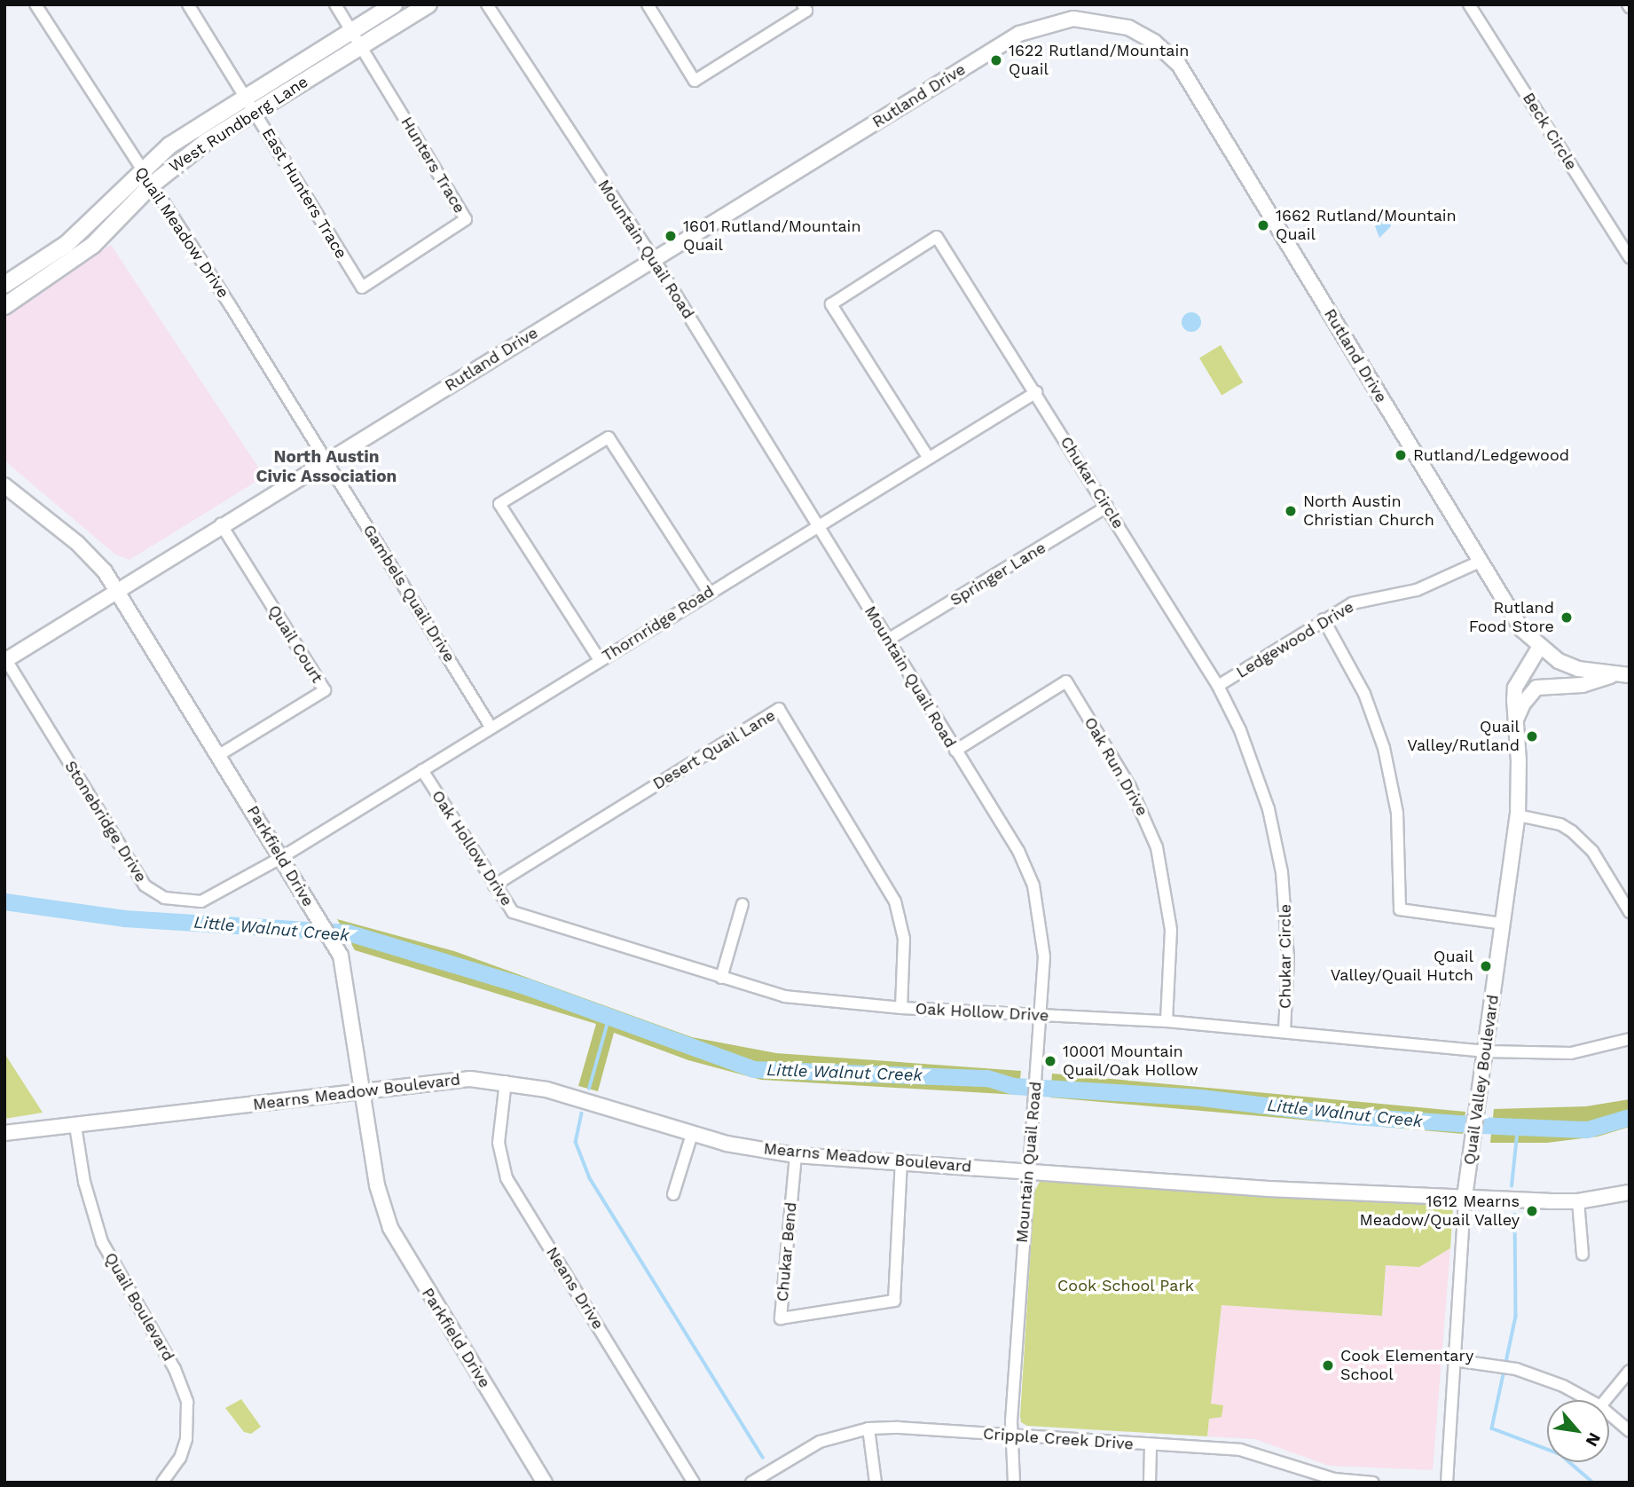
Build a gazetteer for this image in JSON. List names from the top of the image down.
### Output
{
  "streets": {
    "main road": ["West Rundberg Lane"],
    "street": [
      "Rutland Drive",
      "Beck Circle",
      "Hunters Trace",
      "East Hunters Trace",
      "Quail Meadow Drive",
      "Mountain Quail Road",
      "Chukar Circle",
      "Springer Lane",
      "Gambels Quail Drive",
      "Thornridge Road",
      "Ledgewood Drive",
      "Quail Court",
      "Desert Quail Lane",
      "Oak Run Drive",
      "Stonebridge Drive",
      "Oak Hollow Drive",
      "Parkfield Drive",
      "Quail Valley Boulevard",
      "Mearns Meadow Boulevard",
      "Chukar Bend",
      "Neans Drive",
      "Quail Boulevard",
      "Cripple Creek Drive"
    ]
  },
  "crossings": [
    ["Rutland Drive", "Quail Meadow Drive"],
    ["Rutland Drive", "Mountain Quail Road"],
    ["Rutland Drive", "Gambels Quail Drive"],
    ["Rutland Drive", "Ledgewood Drive"],
    ["Rutland Drive", "Quail Court"],
    ["Rutland Drive", "Stonebridge Drive"],
    ["Rutland Drive", "Parkfield Drive"],
    ["Rutland Drive", "Quail Valley Boulevard"],
    ["West Rundberg Lane", "Hunters Trace"],
    ["West Rundberg Lane", "East Hunters Trace"],
    ["West Rundberg Lane", "Quail Meadow Drive"],
    ["Hunters Trace", "East Hunters Trace"],
    ["Quail Meadow Drive", "Gambels Quail Drive"],
    ["Mountain Quail Road", "Springer Lane"],
    ["Mountain Quail Road", "Thornridge Road"],
    ["Mountain Quail Road", "Oak Run Drive"],
    ["Mountain Quail Road", "Oak Hollow Drive"],
    ["Mountain Quail Road", "Mearns Meadow Boulevard"],
    ["Mountain Quail Road", "Cripple Creek Drive"],
    ["Chukar Circle", "Springer Lane"],
    ["Chukar Circle", "Thornridge Road"],
    ["Chukar Circle", "Ledgewood Drive"],
    ["Chukar Circle", "Oak Hollow Drive"],
    ["Gambels Quail Drive", "Thornridge Road"],
    ["Thornridge Road", "Stonebridge Drive"],
    ["Thornridge Road", "Oak Hollow Drive"],
    ["Thornridge Road", "Parkfield Drive"],
    ["Quail Court", "Parkfield Drive"],
    ["Desert Quail Lane", "Oak Hollow Drive"],
    ["Oak Run Drive", "Oak Hollow Drive"],
    ["Stonebridge Drive", "Parkfield Drive"],
    ["Oak Hollow Drive", "Quail Valley Boulevard"],
    ["Parkfield Drive", "Mearns Meadow Boulevard"],
    ["Quail Valley Boulevard", "Mearns Meadow Boulevard"],
    ["Mearns Meadow Boulevard", "Chukar Bend"],
    ["Mearns Meadow Boulevard", "Neans Drive"],
    ["Mearns Meadow Boulevard", "Quail Boulevard"]
  ],
  "districts": ["North Austin Civic Association"],
  "water": ["Little Walnut Creek"],
  "parks": ["Cook School Park"],
  "places": [
    "1622 Rutland/Mountain Quail",
    "1662 Rutland/Mountain Quail",
    "1601 Rutland/Mountain Quail",
    "Rutland/Ledgewood",
    "North Austin Christian Church",
    "Rutland Food Store",
    "Quail Valley/Rutland",
    "Quail Valley/Quail Hutch",
    "10001 Mountain Quail/Oak Hollow",
    "1612 Mearns Meadow/Quail Valley",
    "Cook Elementary School"
  ],
  "north": "bottom right"
}
